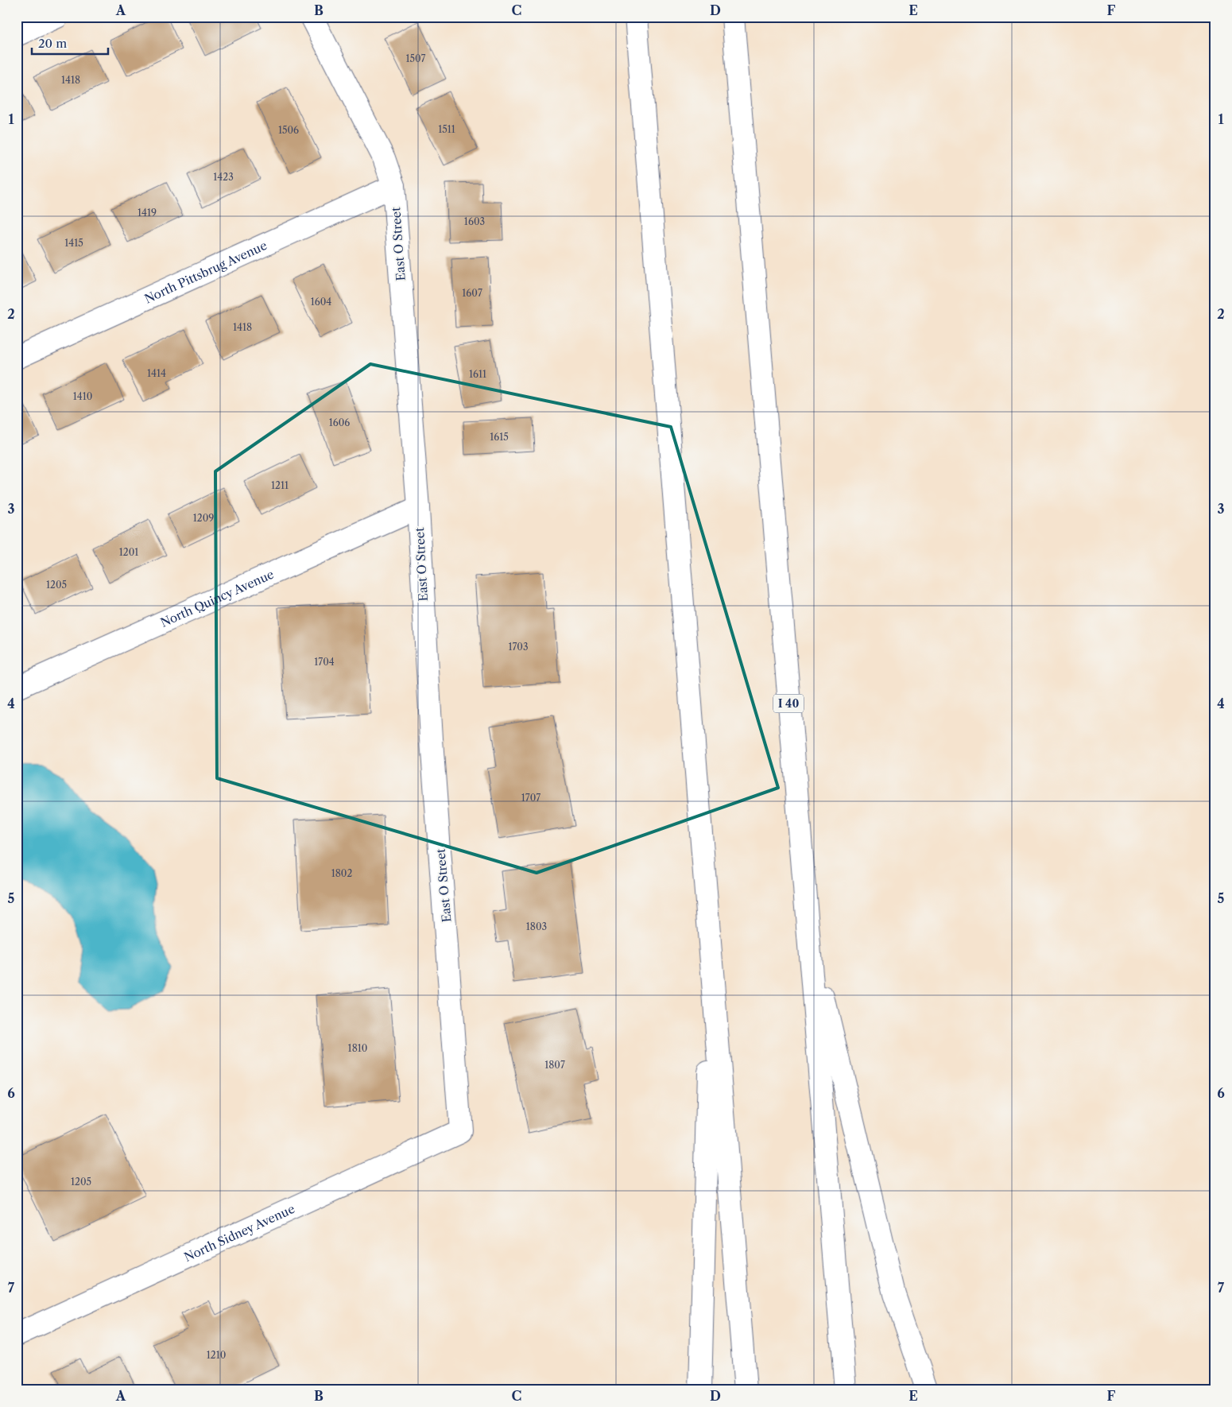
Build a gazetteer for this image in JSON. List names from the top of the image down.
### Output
{
  "streets": {
    "main road": [
      "East O Street",
      "North Pittsbrug Avenue",
      "North Quincy Avenue",
      "I 40",
      "North Sidney Avenue"
    ]
  },
  "crossings": [
    ["East O Street", "North Pittsbrug Avenue"],
    ["East O Street", "North Quincy Avenue"],
    ["East O Street", "North Sidney Avenue"]
  ],
  "house_numbers": [
    "1507",
    "1418",
    "1511",
    "1506",
    "1423",
    "1419",
    "1603",
    "1415",
    "1607",
    "1604",
    "1418",
    "1414",
    "1611",
    "1410",
    "1606",
    "1615",
    "1211",
    "1209",
    "1201",
    "1205",
    "1703",
    "1704",
    "1707",
    "1802",
    "1803",
    "1810",
    "1807",
    "1205",
    "1210"
  ],
  "scale_bar": "20 m",
  "grid": {
    "columns": [
      "A",
      "B",
      "C",
      "D",
      "E",
      "F"
    ],
    "rows": [
      "1",
      "2",
      "3",
      "4",
      "5",
      "6",
      "7"
    ]
  }
}
